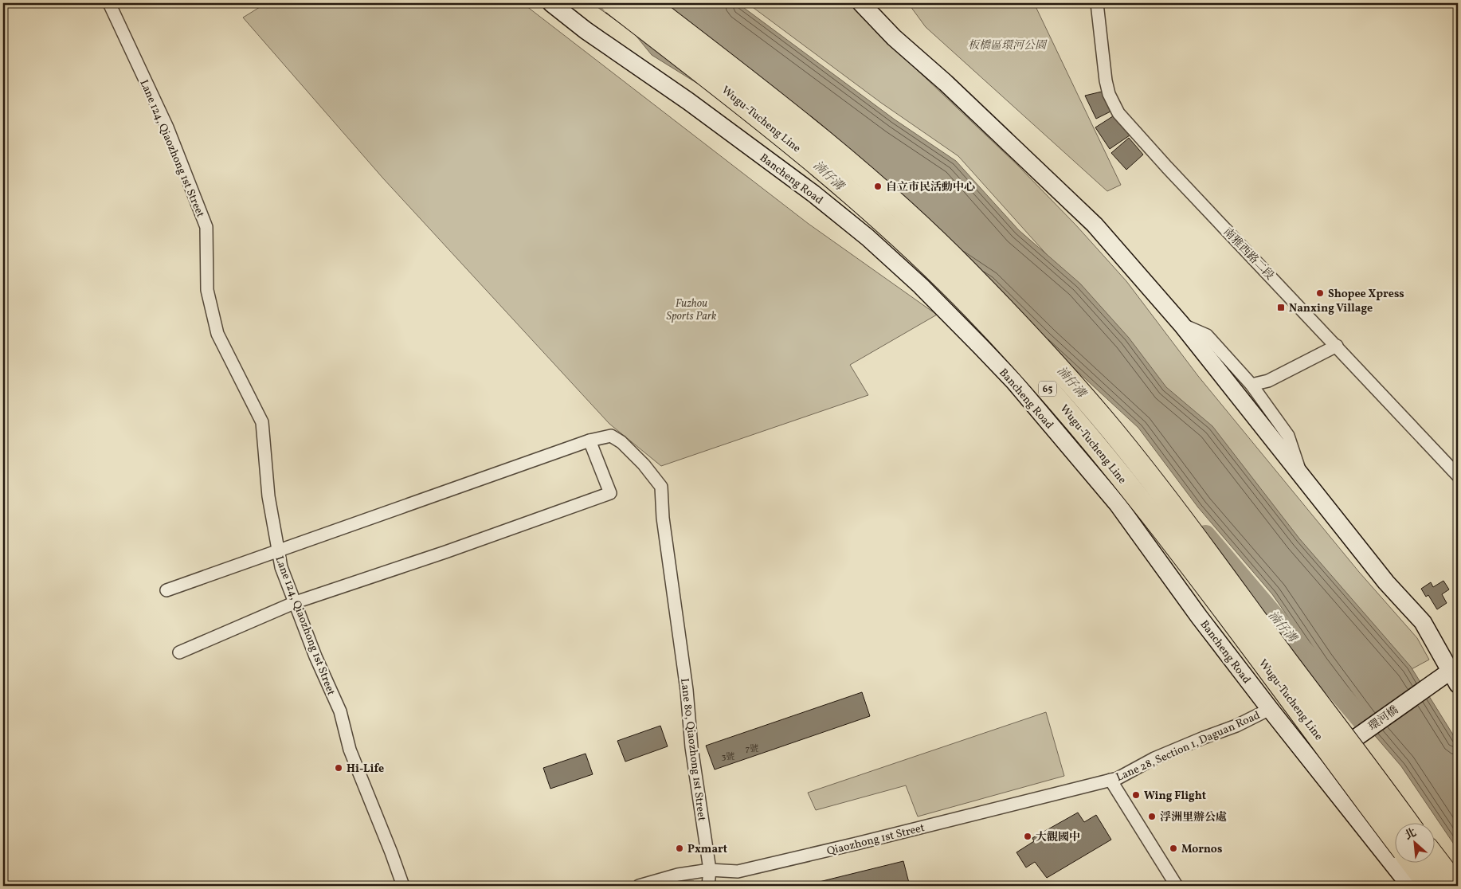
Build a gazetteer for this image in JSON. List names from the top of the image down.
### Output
{
  "streets": {
    "highway": ["Wugu-Tucheng Line", "65"],
    "street": [
      "Lane 124, Qiaozhong 1st Street",
      "Bancheng Road",
      "南雅西路二段",
      "環河橋",
      "Lane 28, Section 1, Daguan Road",
      "Lane 80, Qiaozhong 1st Street",
      "Qiaozhong 1st Street"
    ]
  },
  "crossings": [
    ["Lane 124, Qiaozhong 1st Street", "Lane 80, Qiaozhong 1st Street"],
    ["Bancheng Road", "環河橋"],
    ["Bancheng Road", "Lane 28, Section 1, Daguan Road"],
    ["Lane 28, Section 1, Daguan Road", "Qiaozhong 1st Street"],
    ["Lane 80, Qiaozhong 1st Street", "Qiaozhong 1st Street"]
  ],
  "water": ["湳仔溝"],
  "parks": ["板橋區環河公園", "Fuzhou Sports Park"],
  "places": {
    "other": [
      "自立市民活動中心",
      "Shopee Xpress",
      "Hi-Life",
      "Wing Flight",
      "浮洲里辦公處",
      "大觀國中",
      "Pxmart",
      "Mornos"
    ],
    "transit": ["Nanxing Village"]
  },
  "house_numbers": ["7號", "3號"],
  "north": "top left"
}
